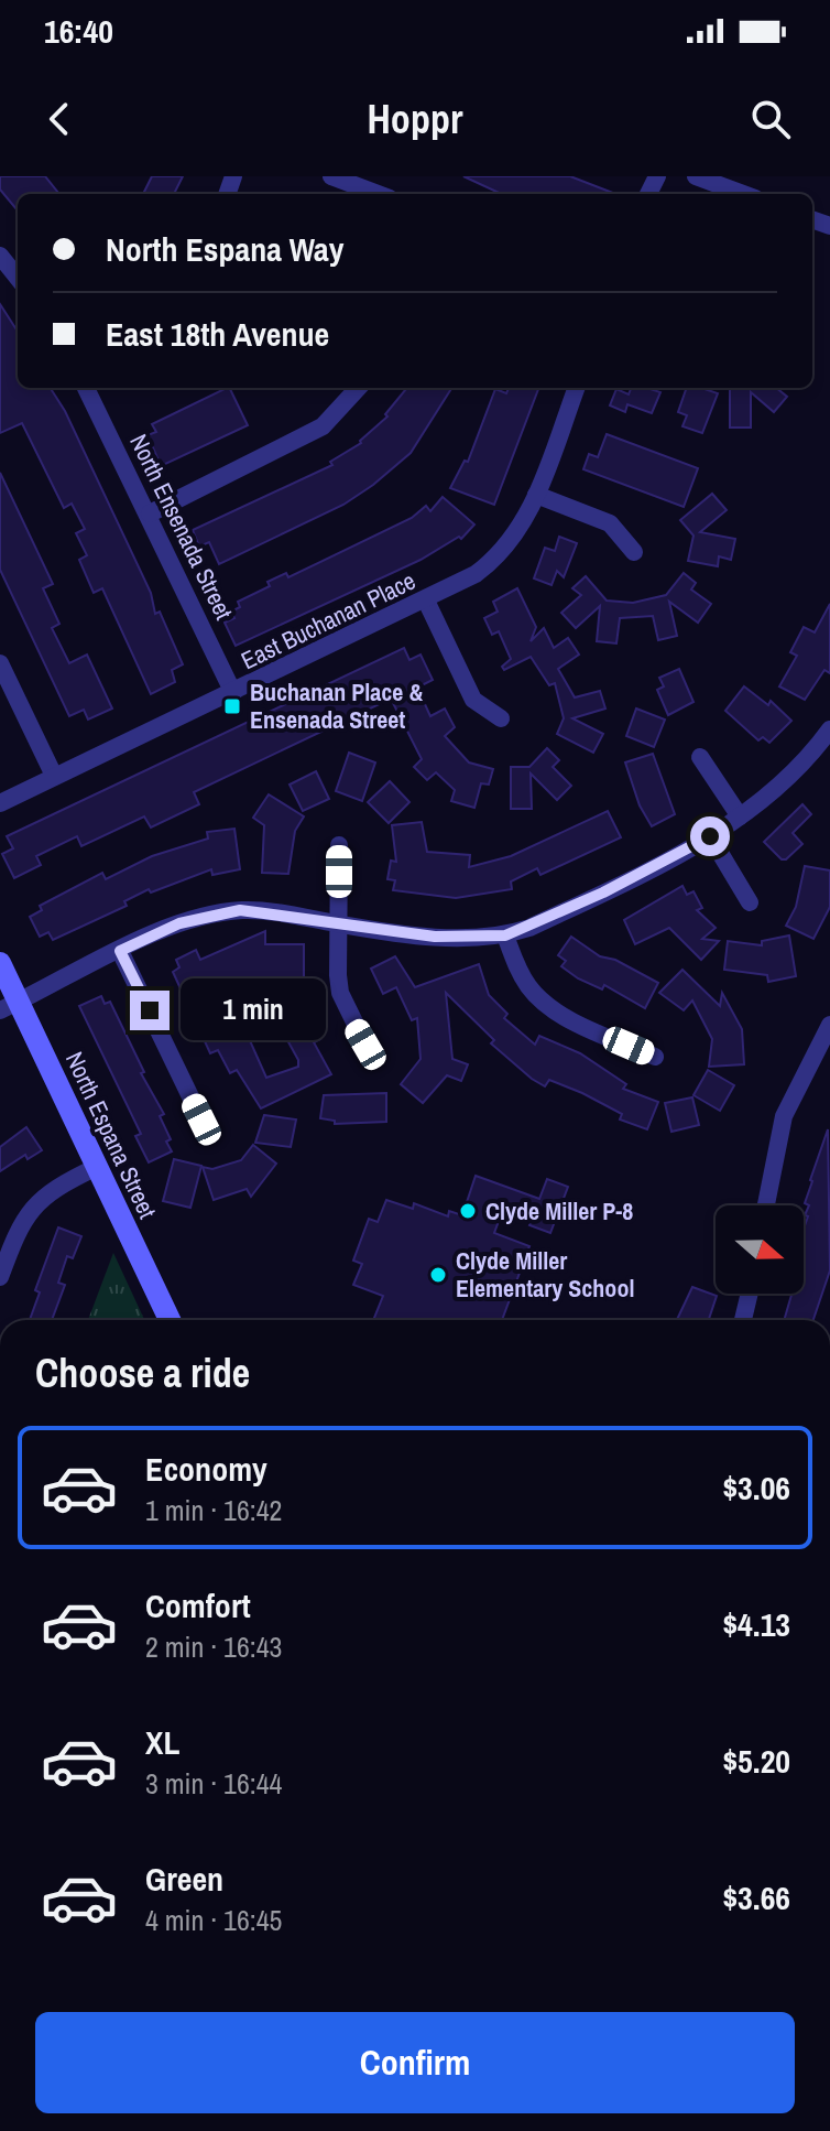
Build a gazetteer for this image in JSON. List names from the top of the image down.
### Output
{
  "streets": {
    "street": ["North Ensenada Street", "East Buchanan Place", "North Espana Street"]
  },
  "crossings": [
    ["North Ensenada Street", "East Buchanan Place"]
  ],
  "places": {
    "transit": ["Buchanan Place & Ensenada Street"],
    "other": ["Clyde Miller P-8", "Clyde Miller Elementary School"]
  },
  "north": "right",
  "page": {
    "status": "16:40",
    "header": "Hoppr",
    "banner": ["North Espana Way", "East 18th Avenue"],
    "bubble": "1 min",
    "heading": "Choose a ride",
    "list": [
      {
        "name": "Economy",
        "note": "1 min · 16:42",
        "value": "$3.06"
      },
      {
        "name": "Comfort",
        "note": "2 min · 16:43",
        "value": "$4.13"
      },
      {
        "name": "XL",
        "note": "3 min · 16:44",
        "value": "$5.20"
      },
      {
        "name": "Green",
        "note": "4 min · 16:45",
        "value": "$3.66"
      }
    ],
    "buttons": "Confirm"
  }
}
